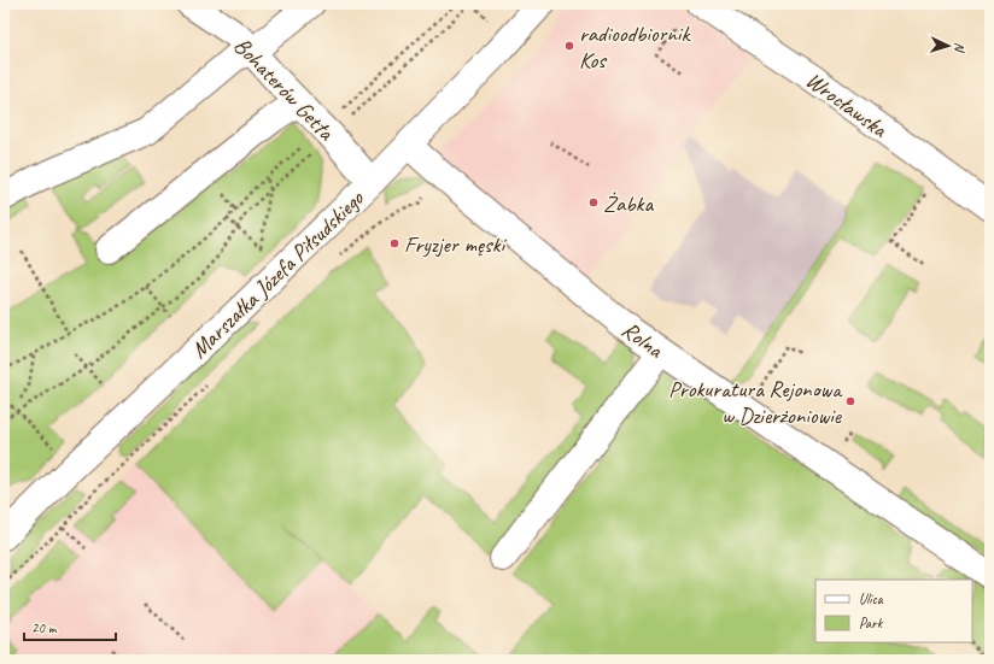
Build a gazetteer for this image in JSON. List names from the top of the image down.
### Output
{
  "streets": {
    "street": [
      "Bohaterów Getta",
      "Wrocławska",
      "Marszałka Józefa Piłsudskiego",
      "Rolna"
    ]
  },
  "crossings": [
    ["Bohaterów Getta", "Marszałka Józefa Piłsudskiego"],
    ["Marszałka Józefa Piłsudskiego", "Rolna"]
  ],
  "places": [
    "radioodbiornik Kos",
    "Żabka",
    "Fryzjer męski",
    "Prokuratura Rejonowa w Dzierżoniowie"
  ],
  "legend": ["Ulica", "Park"],
  "scale_bar": "20 m",
  "north": "right"
}
